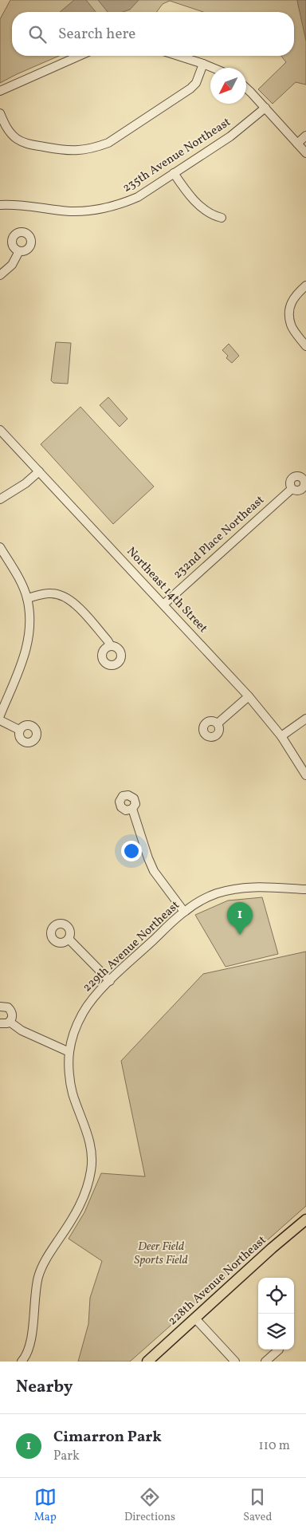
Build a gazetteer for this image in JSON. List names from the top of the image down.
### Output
{
  "streets": {
    "main road": ["228th Avenue Northeast"],
    "street": [
      "235th Avenue Northeast",
      "232nd Place Northeast",
      "Northeast 14th Street",
      "229th Avenue Northeast"
    ]
  },
  "crossings": [
    ["232nd Place Northeast", "Northeast 14th Street"]
  ],
  "parks": ["Deer Field Sports Field"],
  "north": "bottom left",
  "page": {
    "search": "Search here",
    "pins": "1",
    "heading": "Nearby",
    "list": [
      {
        "mark": "1",
        "name": "Cimarron Park",
        "note": "Park",
        "value": "110 m"
      }
    ],
    "nav": ["Map", "Directions", "Saved"]
  }
}
